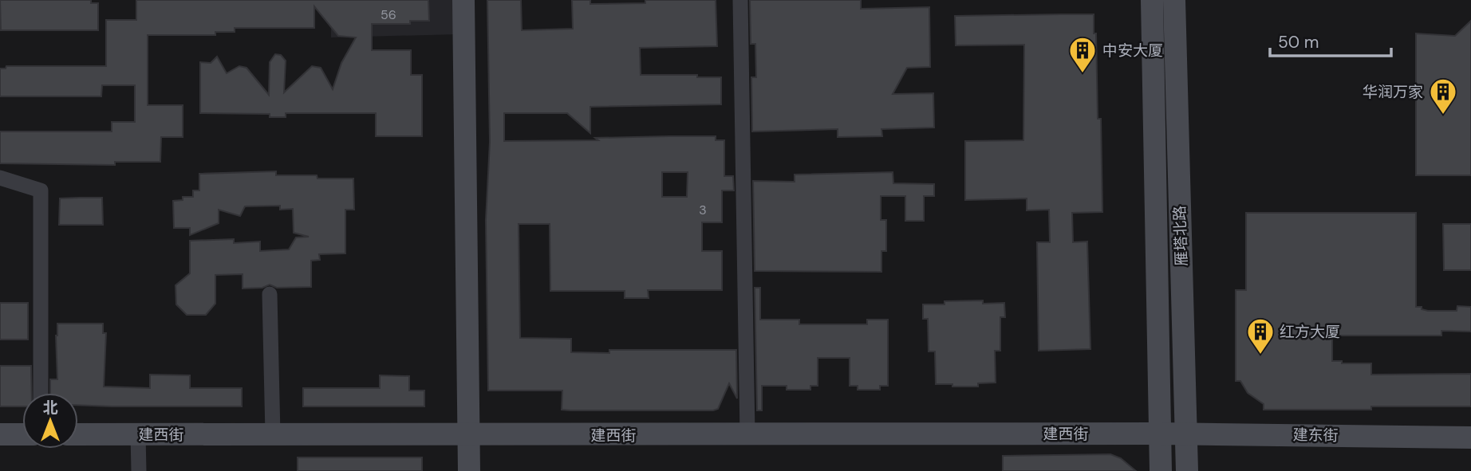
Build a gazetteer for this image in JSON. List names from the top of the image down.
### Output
{
  "streets": {
    "street": ["雁塔北路", "建西街", "建东街"]
  },
  "crossings": [
    ["雁塔北路", "建西街"],
    ["雁塔北路", "建东街"],
    ["建西街", "建东街"]
  ],
  "places": {
    "building": ["中安大厦", "华润万家", "红方大厦"]
  },
  "house_numbers": ["56", "3"],
  "scale_bar": "50 m",
  "north": "top"
}
